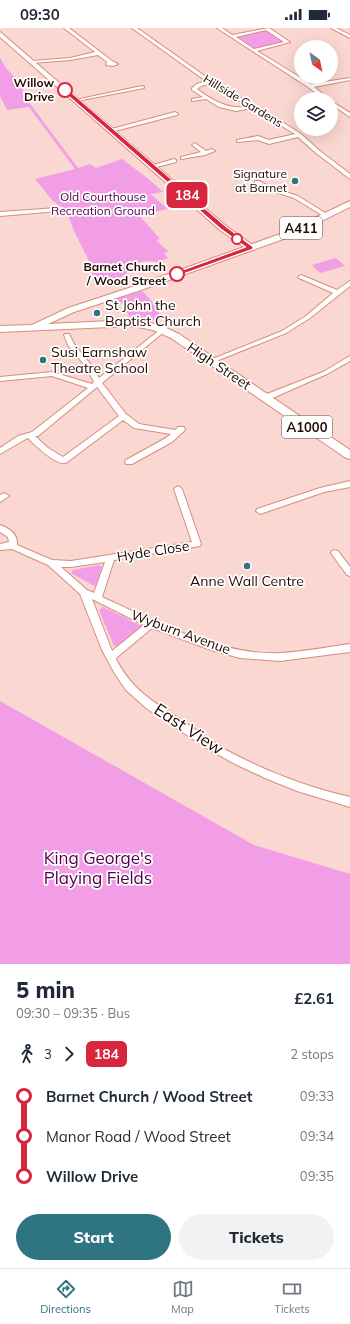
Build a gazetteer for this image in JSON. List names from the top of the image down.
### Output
{
  "streets": {
    "main road": ["A411", "High Street", "A1000"],
    "street": [
      "Hillside Gardens",
      "Hyde Close",
      "Wyburn Avenue",
      "East View"
    ]
  },
  "crossings": [
    ["A411", "High Street"],
    ["Hyde Close", "Wyburn Avenue"],
    ["Wyburn Avenue", "East View"]
  ],
  "parks": ["Old Courthouse Recreation Ground", "King George's Playing Fields"],
  "places": [
    "Willow Drive",
    "Signature at Barnet",
    "Barnet Church / Wood Street",
    "St John the Baptist Church",
    "Susi Earnshaw Theatre School",
    "Anne Wall Centre"
  ],
  "lines": ["bus line 184"],
  "north": "bottom right",
  "page": {
    "status": "09:30",
    "on_map": "184",
    "heading": ["5 min", "09:30 – 09:35 · Bus", "£2.61"],
    "legs": ["3", "184", "2 stops"],
    "list": [
      {
        "name": "Barnet Church / Wood Street",
        "value": "09:33"
      },
      {
        "name": "Manor Road / Wood Street",
        "value": "09:34"
      },
      {
        "name": "Willow Drive",
        "value": "09:35"
      }
    ],
    "buttons": ["Start", "Tickets"],
    "tabs": ["Directions", "Map", "Tickets"]
  }
}
